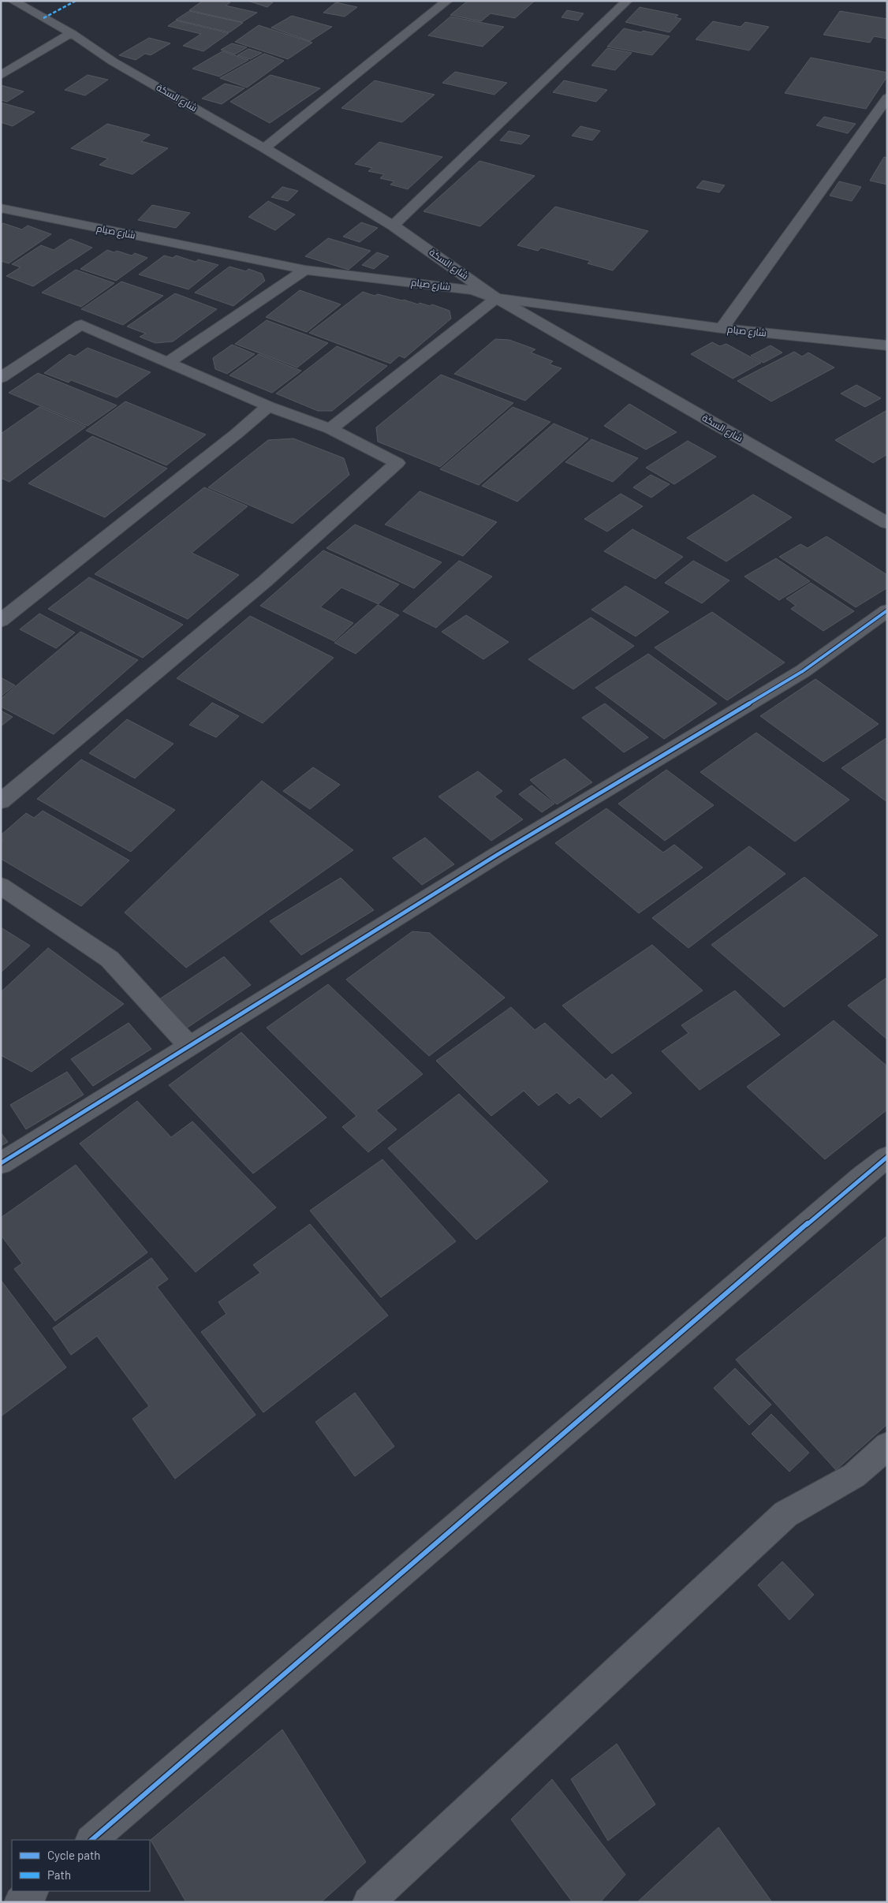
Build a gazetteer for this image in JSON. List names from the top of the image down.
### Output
{
  "streets": {
    "street": ["شارع السكة", "شارع صيام"]
  },
  "crossings": [
    ["شارع السكة", "شارع صيام"]
  ],
  "legend": ["Cycle path", "Path"]
}
